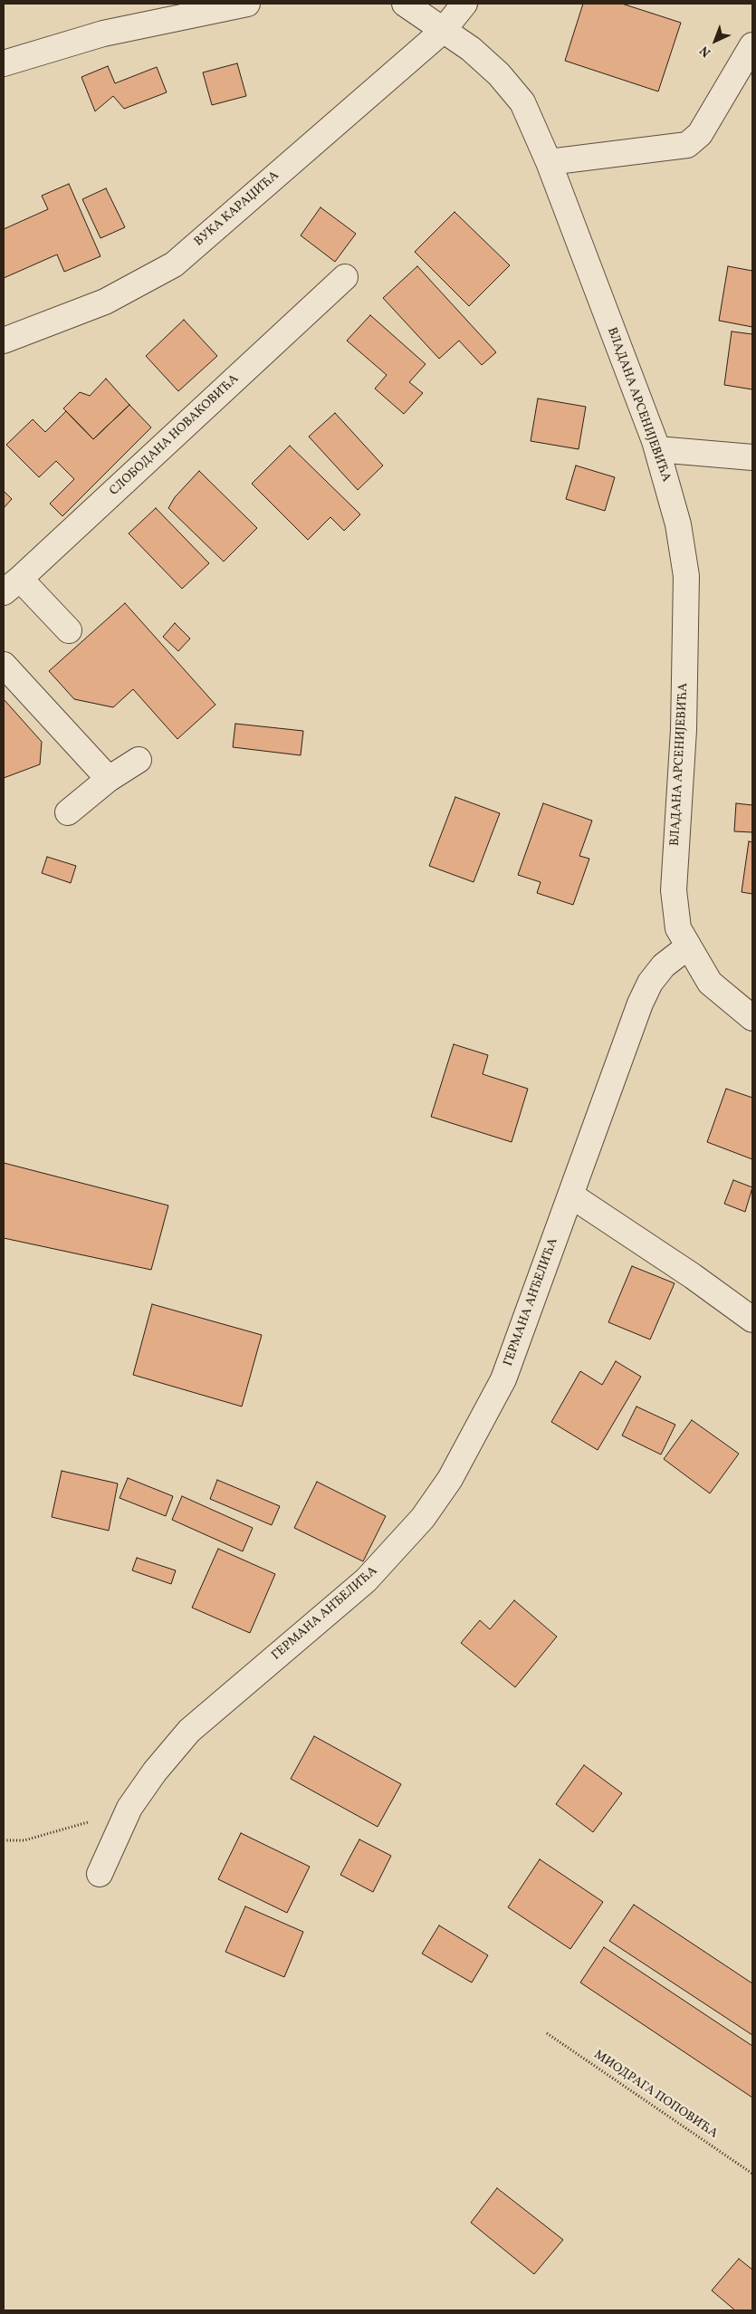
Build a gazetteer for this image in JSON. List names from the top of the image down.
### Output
{
  "streets": {
    "street": [
      "ВУКА КАРАЏИЋА",
      "ВЛАДАНА АРСЕНИЈЕВИЋА",
      "СЛОБОДАНА НОВАКОВИЋА",
      "ГЕРМАНА АНЂЕЛИЋА"
    ],
    "path": ["МИОДРАГА ПОПОВИЋА"]
  },
  "crossings": [
    ["ВУКА КАРАЏИЋА", "ВЛАДАНА АРСЕНИЈЕВИЋА"],
    ["ВЛАДАНА АРСЕНИЈЕВИЋА", "ГЕРМАНА АНЂЕЛИЋА"]
  ],
  "north": "bottom left"
}
